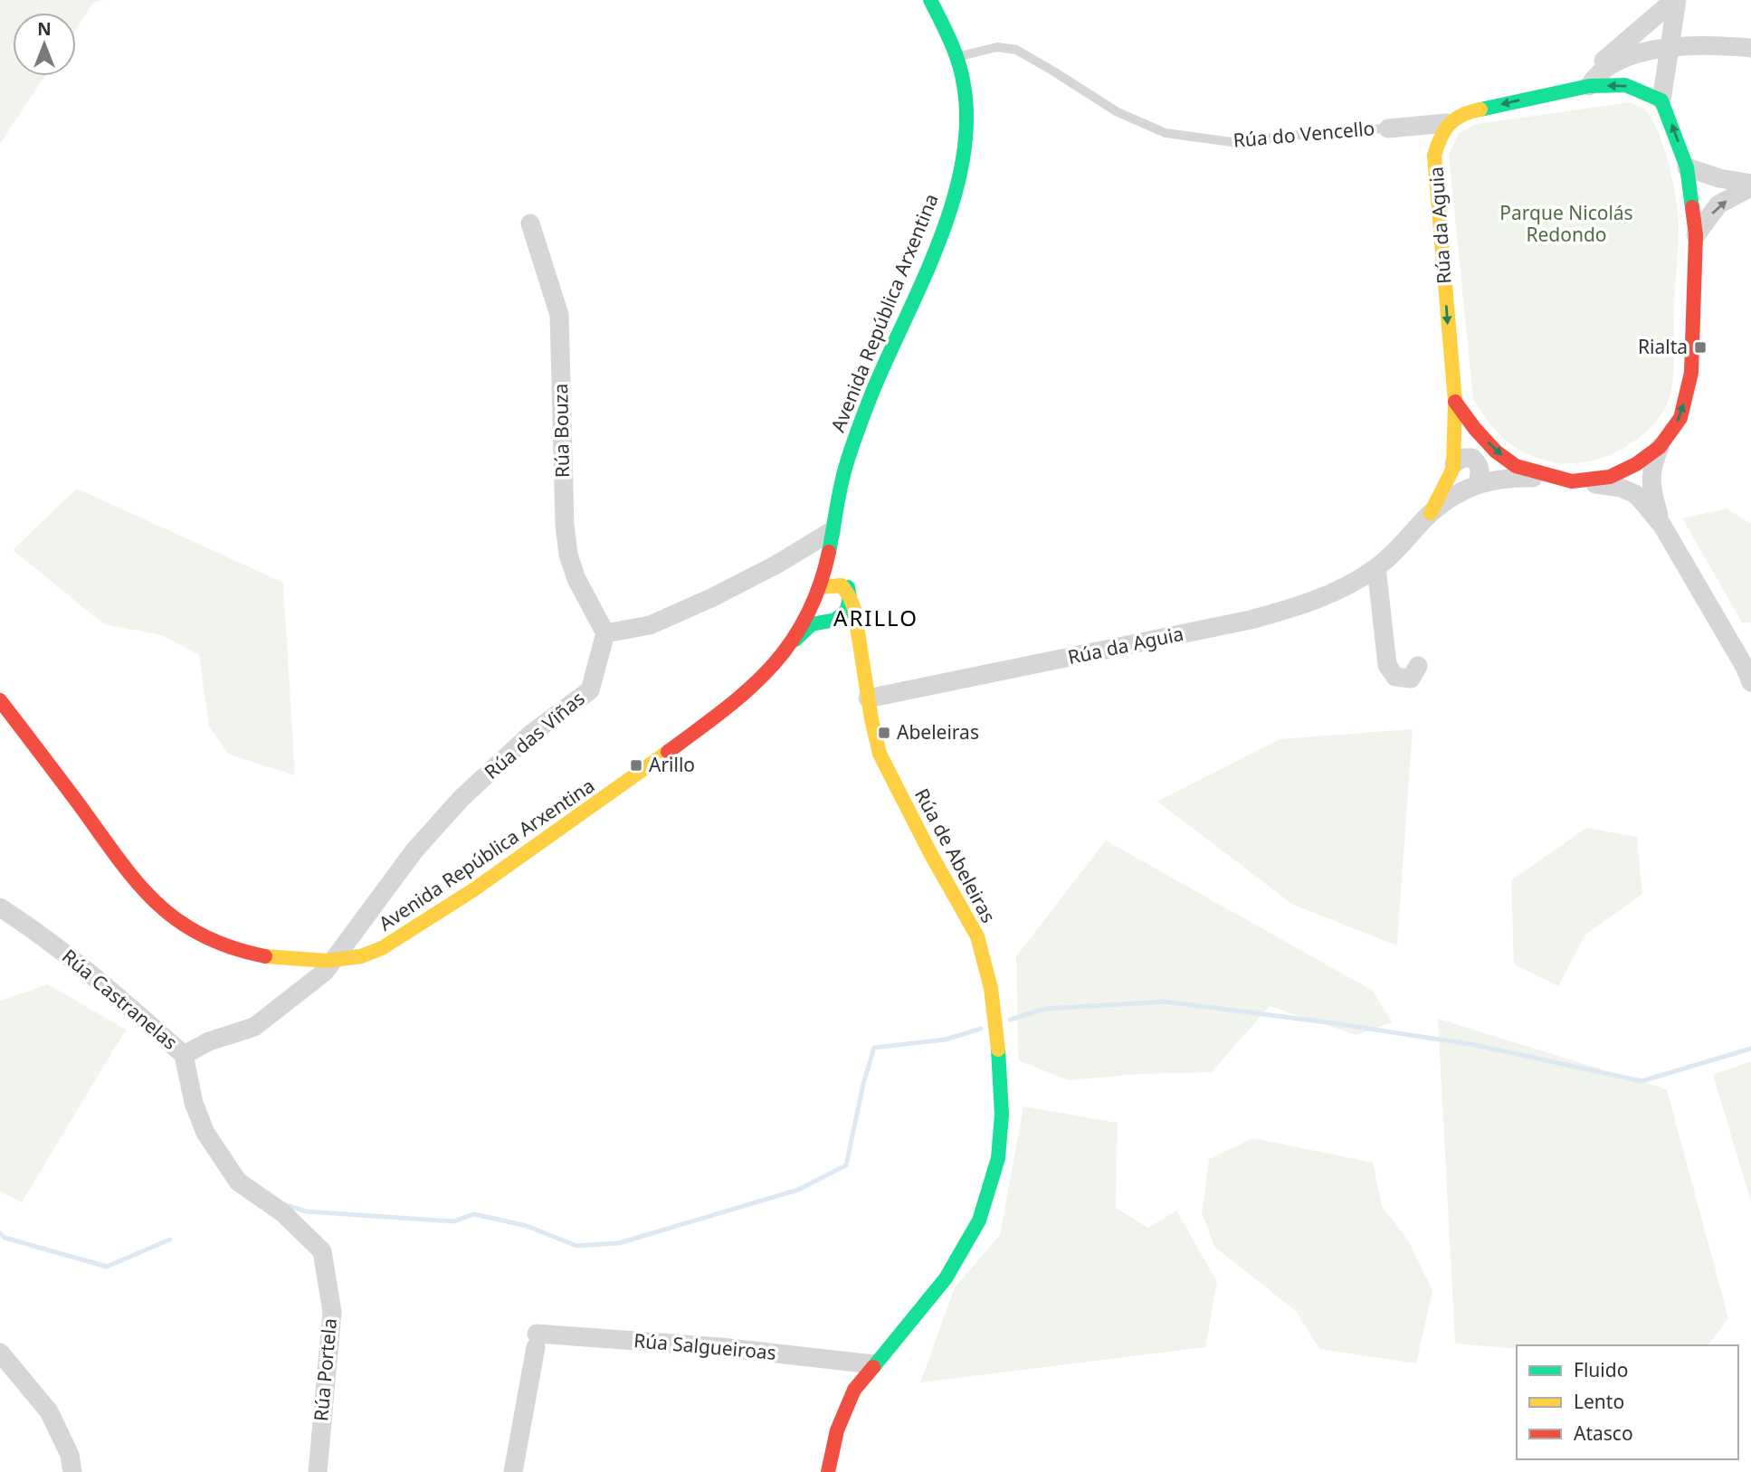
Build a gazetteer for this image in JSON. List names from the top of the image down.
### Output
{
  "streets": {
    "street": [
      "Rúa do Vencello",
      "Rúa da Aguia",
      "Avenida República Arxentina",
      "Rúa Bouza",
      "Rúa das Viñas",
      "Rúa de Abeleiras",
      "Rúa Castranelas",
      "Rúa Salgueiroas",
      "Rúa Portela"
    ]
  },
  "crossings": [
    ["Rúa do Vencello", "Rúa da Aguia"],
    ["Rúa do Vencello", "Avenida República Arxentina"],
    ["Rúa da Aguia", "Rúa de Abeleiras"],
    ["Avenida República Arxentina", "Rúa das Viñas"],
    ["Avenida República Arxentina", "Rúa de Abeleiras"],
    ["Avenida República Arxentina", "Rúa Castranelas"],
    ["Rúa Bouza", "Rúa das Viñas"],
    ["Rúa das Viñas", "Rúa Castranelas"],
    ["Rúa de Abeleiras", "Rúa Salgueiroas"],
    ["Rúa Castranelas", "Rúa Portela"]
  ],
  "districts": ["ARILLO"],
  "parks": ["Parque Nicolás Redondo"],
  "places": {
    "transit": ["Rialta", "Abeleiras", "Arillo"]
  },
  "legend": ["Fluido", "Lento", "Atasco"],
  "north": "top"
}
